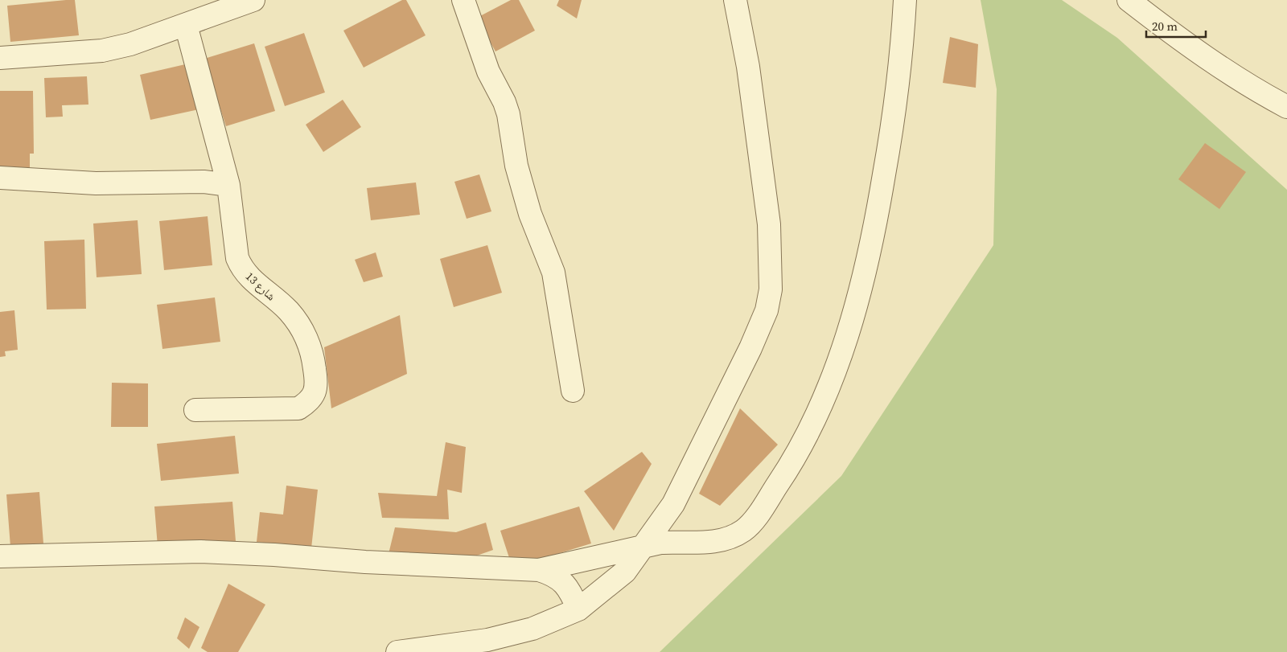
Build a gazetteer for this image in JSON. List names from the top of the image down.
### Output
{
  "streets": {
    "street": ["شارع 13"]
  },
  "scale_bar": "20 m"
}
